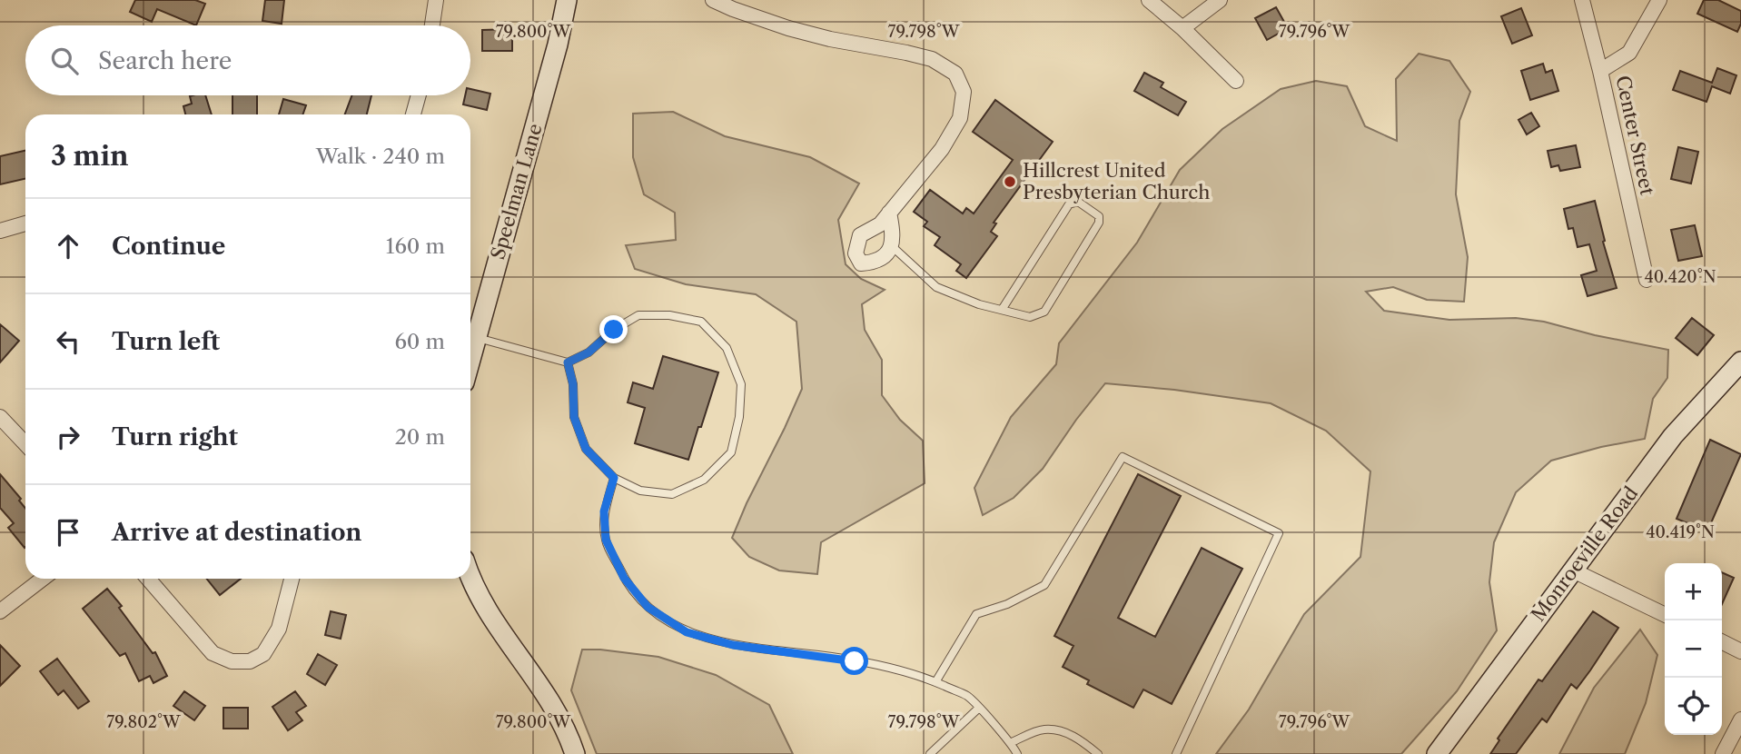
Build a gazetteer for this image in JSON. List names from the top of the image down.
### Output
{
  "streets": {
    "street": ["Center Street", "Speelman Lane", "Monroeville Road"]
  },
  "places": ["Hillcrest United Presbyterian Church"],
  "page": {
    "search": "Search here",
    "heading": ["3 min", "Walk · 240 m"],
    "list": [
      ["Continue", "160 m"],
      ["Turn left", "60 m"],
      ["Turn right", "20 m"],
      "Arrive at destination"
    ],
    "map_buttons": ["+", "−"]
  },
  "coordinates": [
    "79.800°W",
    "79.798°W",
    "79.796°W",
    "40.420°N",
    "40.419°N",
    "79.802°W"
  ]
}
